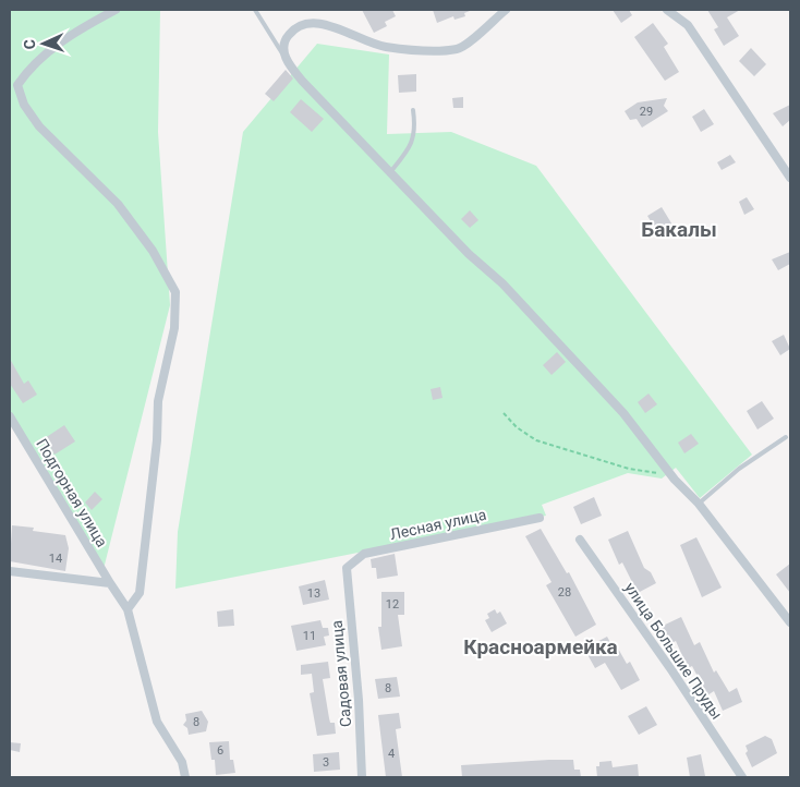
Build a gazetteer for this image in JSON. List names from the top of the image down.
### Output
{
  "streets": {
    "street": [
      "Подгорная улица",
      "Лесная улица",
      "улица Большие Пруды",
      "Садовая улица"
    ]
  },
  "crossings": [
    ["Лесная улица", "Садовая улица"]
  ],
  "districts": ["Бакалы", "Красноармейка"],
  "house_numbers": [
    "29",
    "14",
    "28",
    "13",
    "12",
    "11",
    "8",
    "8",
    "6",
    "4",
    "3"
  ],
  "north": "left"
}
